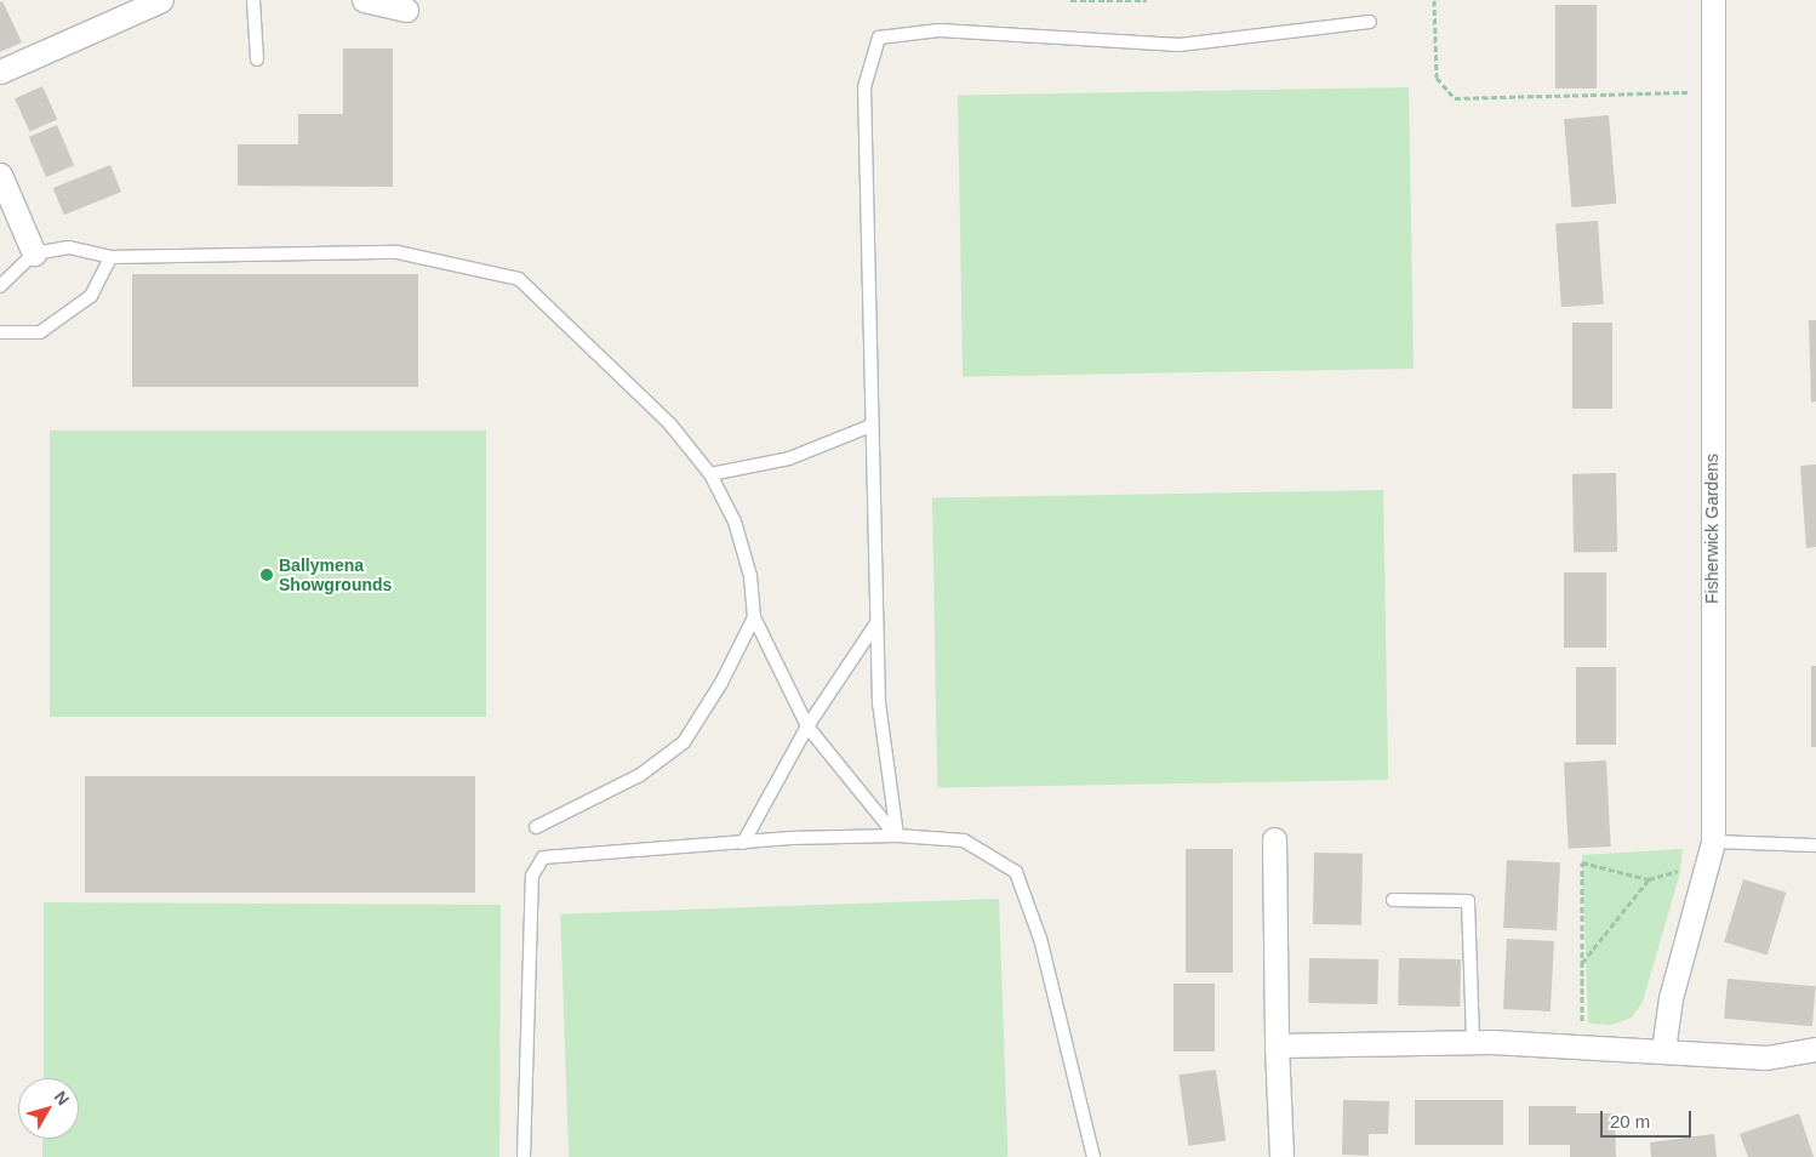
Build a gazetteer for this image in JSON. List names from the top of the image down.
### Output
{
  "streets": {
    "street": ["Fisherwick Gardens"]
  },
  "places": ["Ballymena Showgrounds"],
  "scale_bar": "20 m",
  "north": "top right"
}
